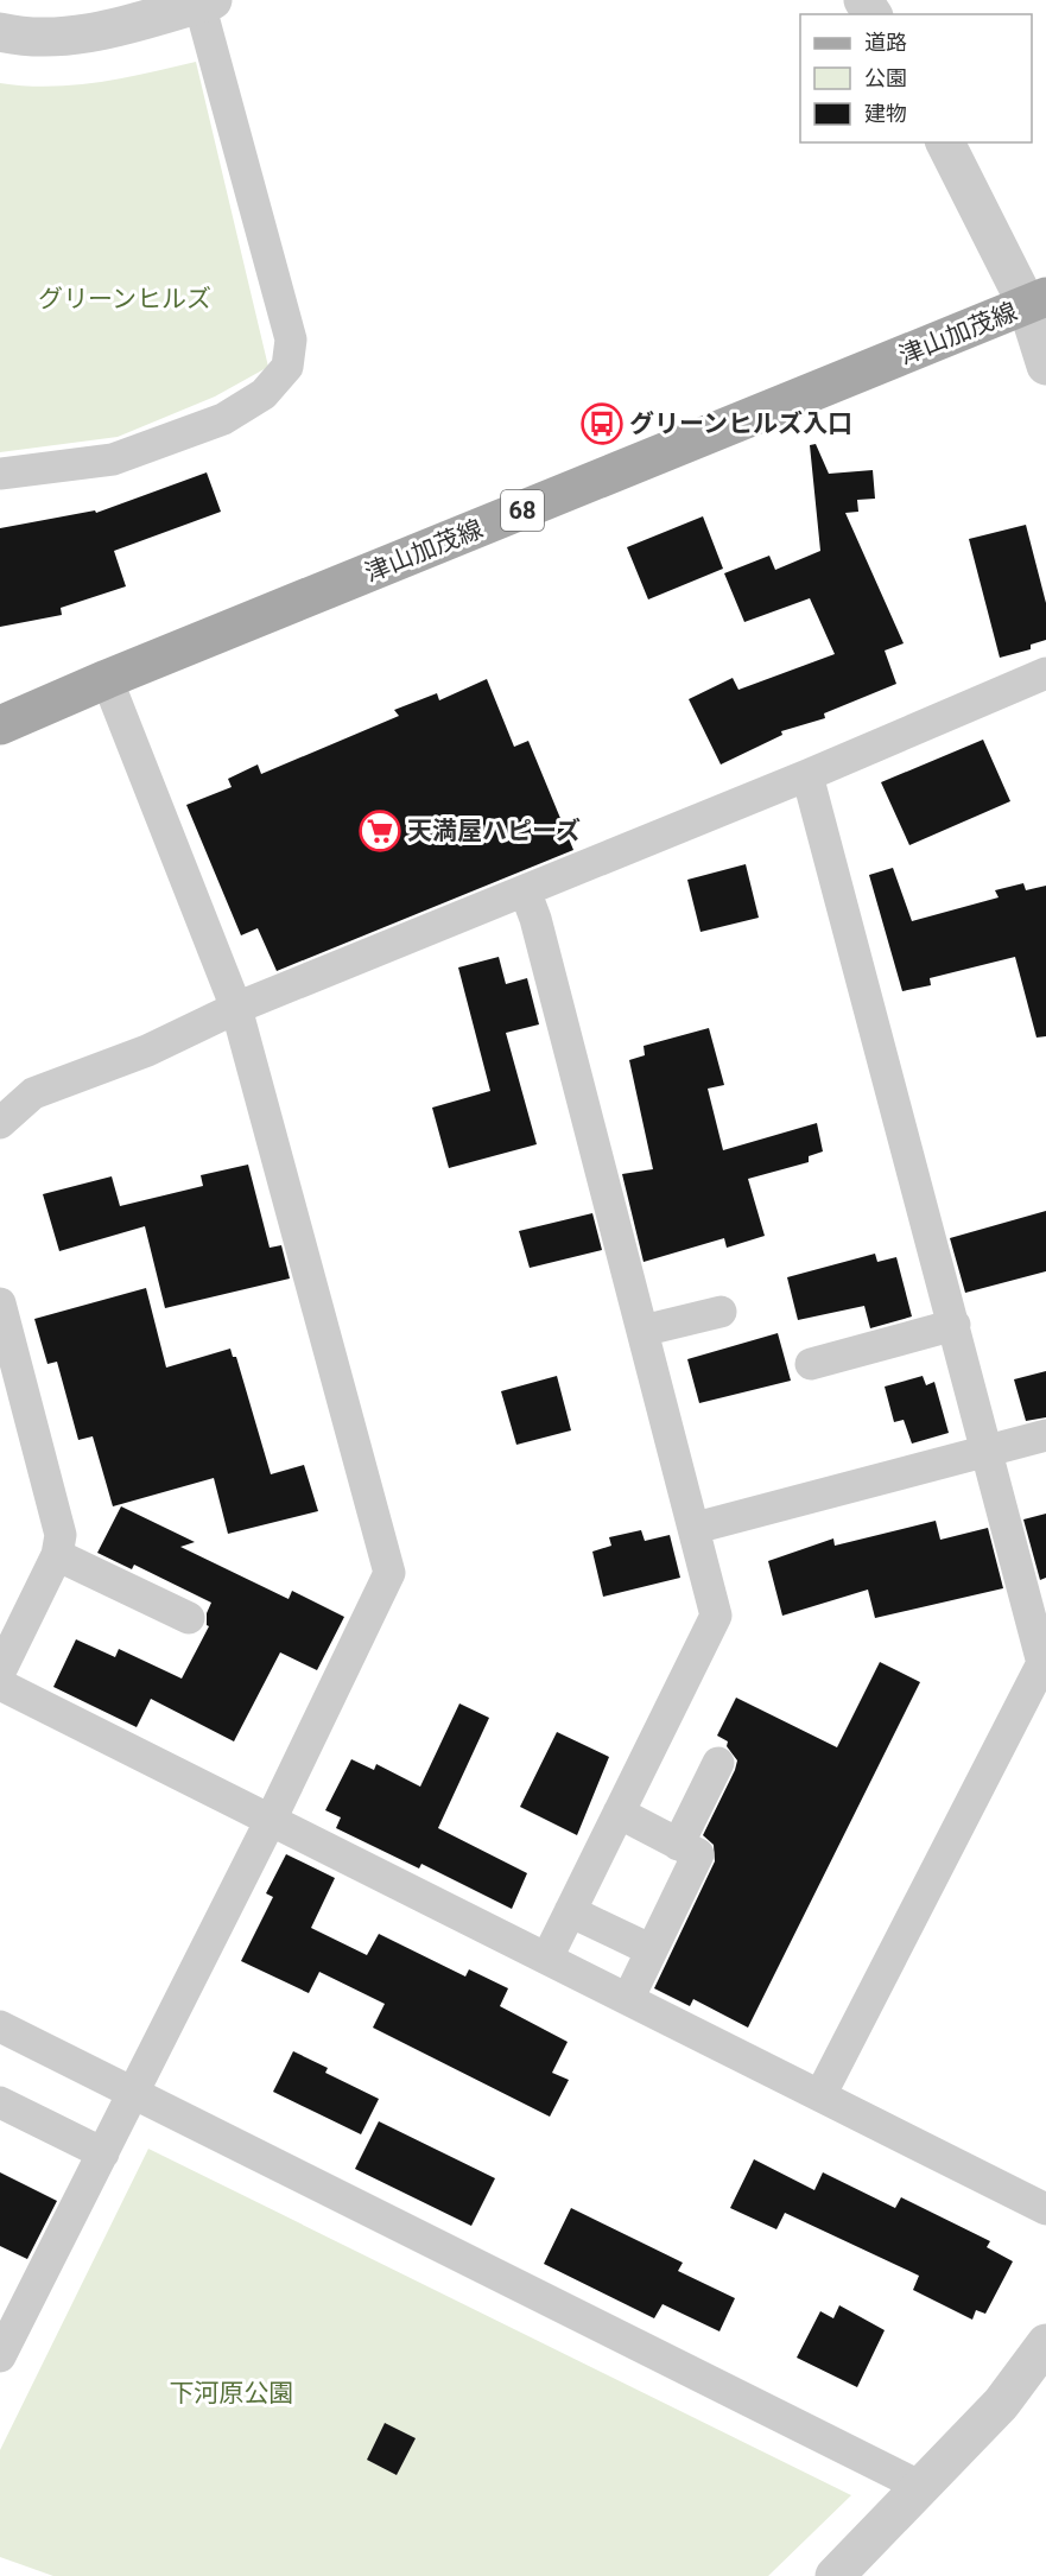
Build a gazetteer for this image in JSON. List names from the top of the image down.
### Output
{
  "streets": {
    "main road": ["津山加茂線", "68"]
  },
  "parks": ["グリーンヒルズ", "下河原公園"],
  "places": {
    "bus stop": ["グリーンヒルズ入口"],
    "supermarket": ["天満屋ハピーズ"]
  },
  "legend": ["道路", "公園", "建物"]
}
